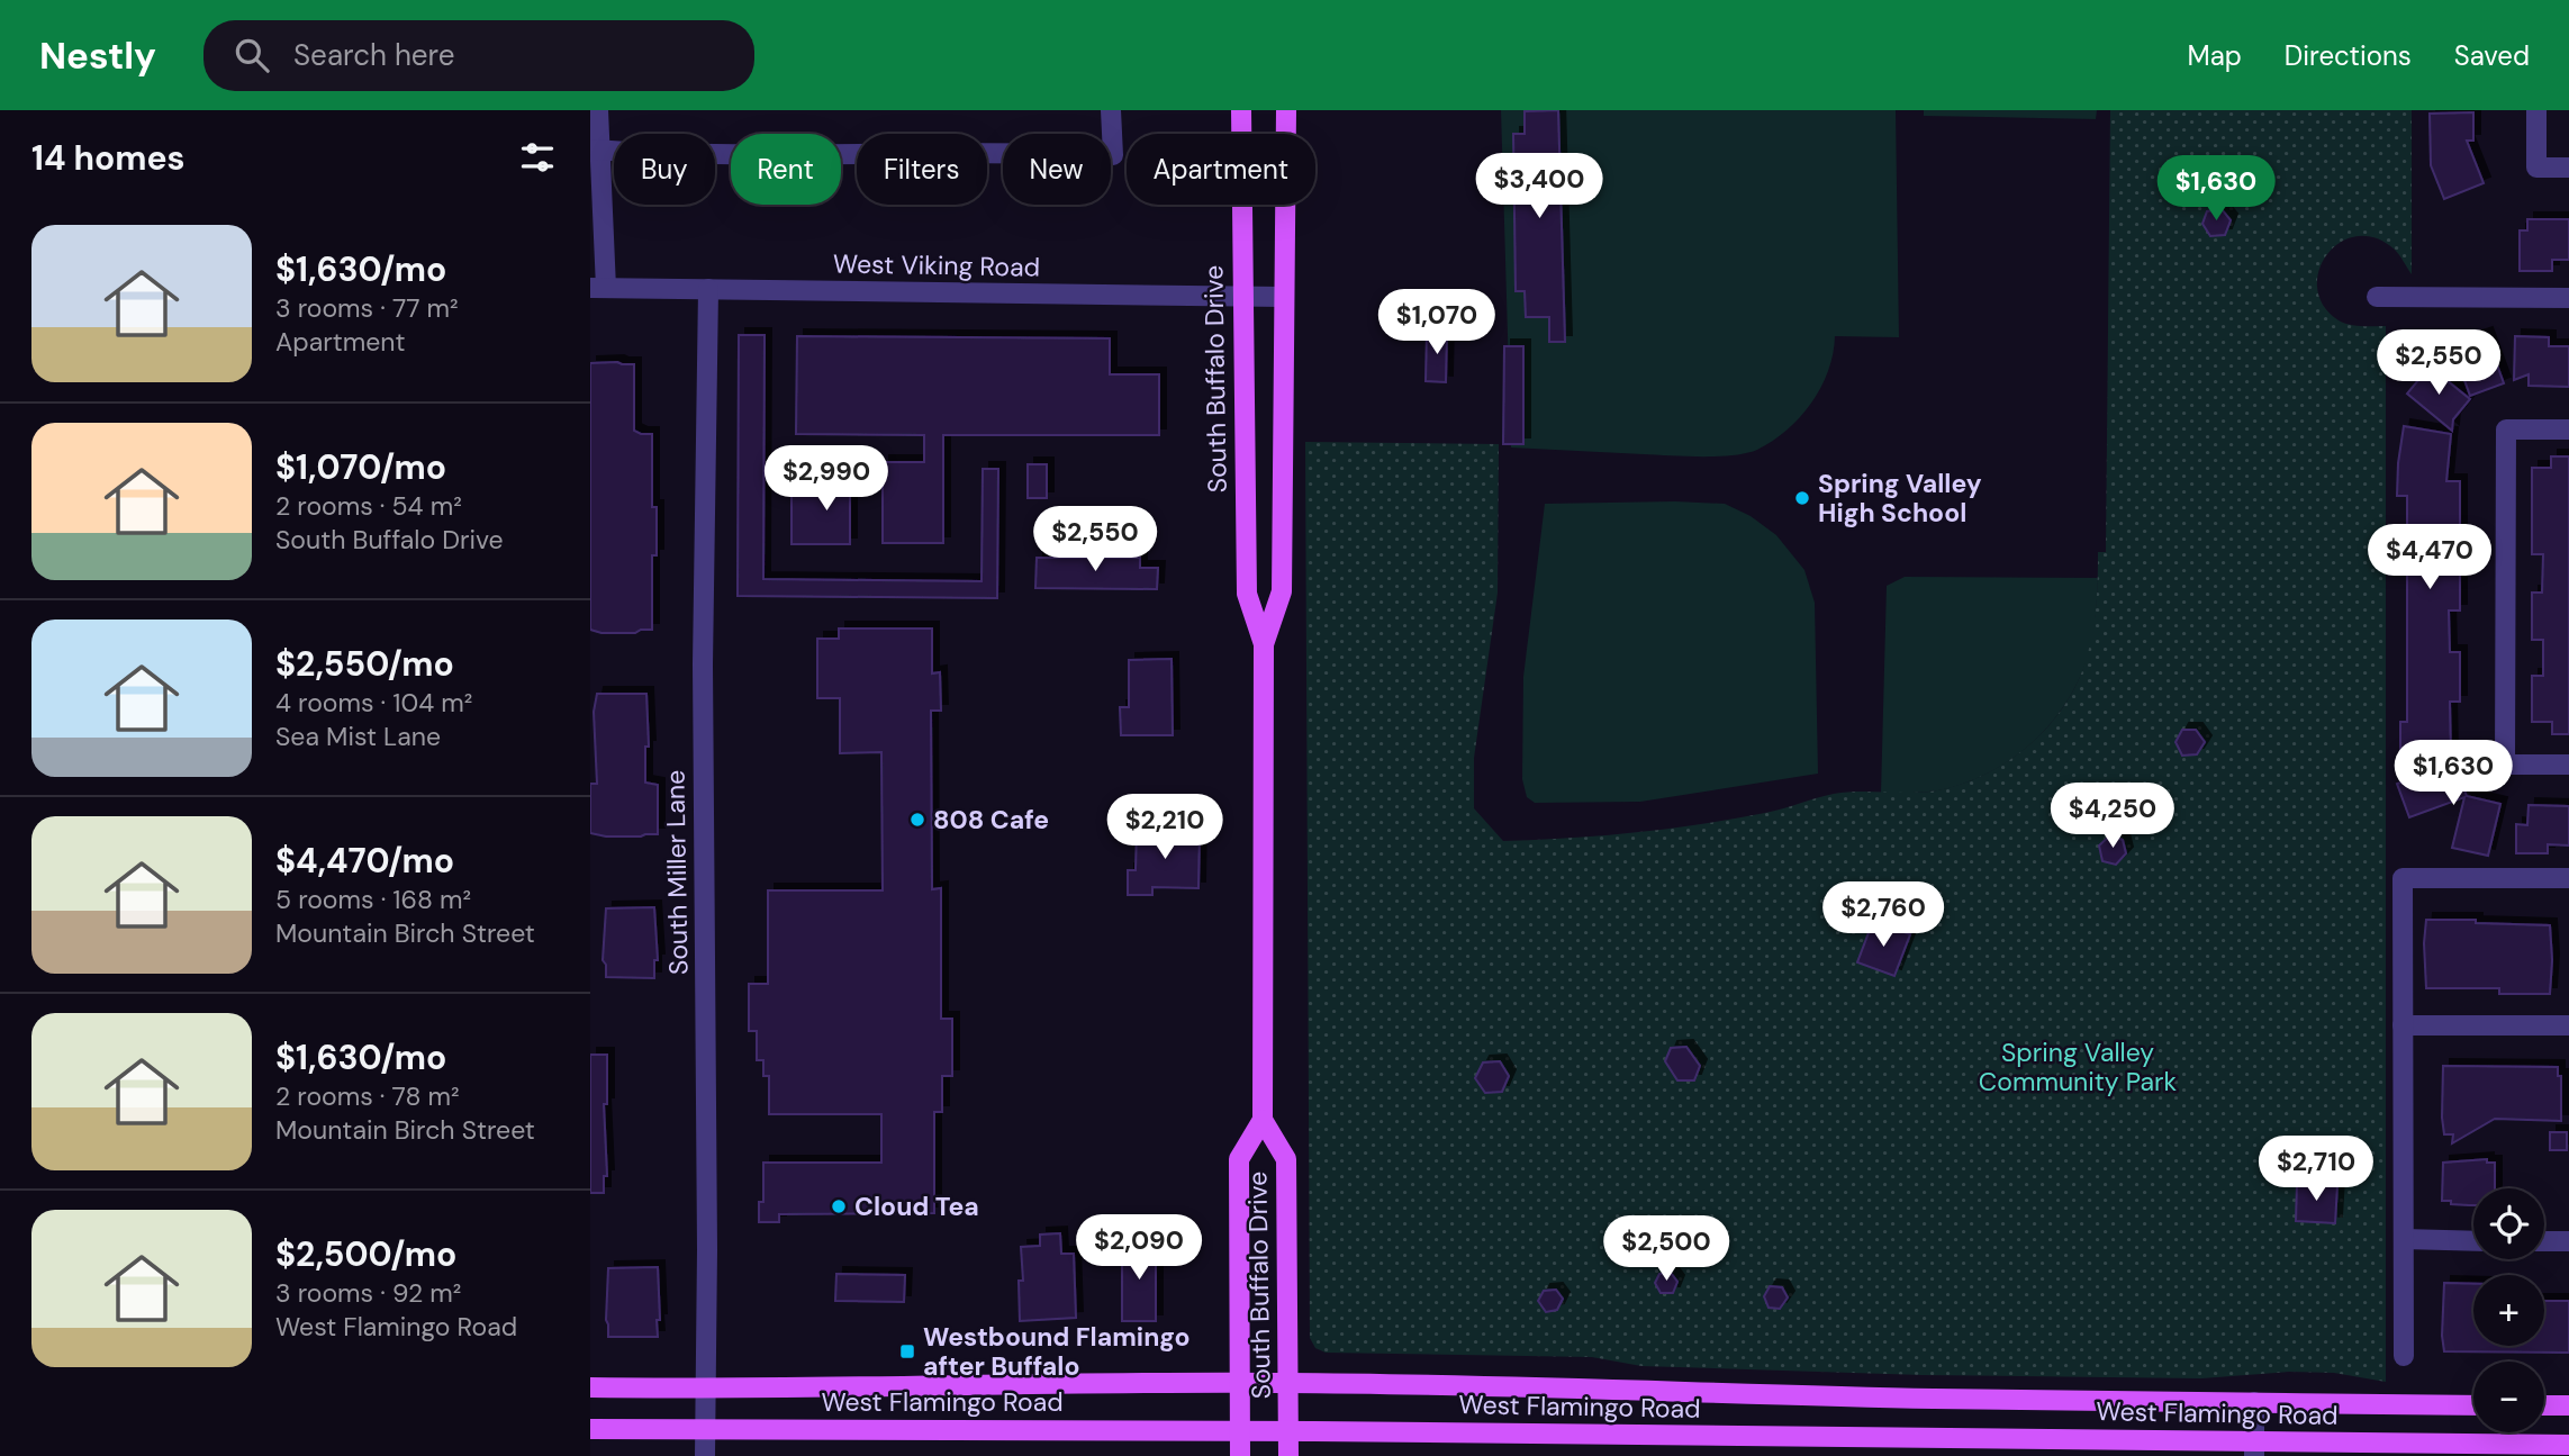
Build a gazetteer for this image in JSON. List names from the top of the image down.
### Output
{
  "streets": {
    "main road": ["South Buffalo Drive", "West Flamingo Road"],
    "street": ["West Viking Road", "South Miller Lane"]
  },
  "crossings": [
    ["West Viking Road", "South Buffalo Drive"],
    ["West Viking Road", "South Miller Lane"],
    ["South Buffalo Drive", "West Flamingo Road"],
    ["South Miller Lane", "West Flamingo Road"]
  ],
  "parks": ["Spring Valley Community Park"],
  "places": {
    "other": ["Spring Valley High School", "808 Cafe", "Cloud Tea"],
    "transit": ["Westbound Flamingo after Buffalo"]
  },
  "page": {
    "header": "Nestly",
    "search": "Search here",
    "nav": ["Map", "Directions", "Saved"],
    "heading": "14 homes",
    "chip": [
      "Buy",
      "Rent",
      "Filters",
      "New",
      "Apartment"
    ],
    "price": [
      "$3,400",
      "$1,630",
      "$1,070",
      "$2,550",
      "$2,990",
      "$2,550",
      "$4,470",
      "$1,630",
      "$4,250",
      "$2,210",
      "$2,760",
      "$2,710",
      "$2,090",
      "$2,500"
    ],
    "list": [
      {
        "name": "$1,630/mo",
        "note": "3 rooms · 77 m² · Apartment"
      },
      {
        "name": "$1,070/mo",
        "note": "2 rooms · 54 m² · South Buffalo Drive"
      },
      {
        "name": "$2,550/mo",
        "note": "4 rooms · 104 m² · Sea Mist Lane"
      },
      {
        "name": "$4,470/mo",
        "note": "5 rooms · 168 m² · Mountain Birch Street"
      },
      {
        "name": "$1,630/mo",
        "note": "2 rooms · 78 m² · Mountain Birch Street"
      },
      {
        "name": "$2,500/mo",
        "note": "3 rooms · 92 m² · West Flamingo Road"
      }
    ],
    "map_buttons": ["+", "−"]
  }
}
